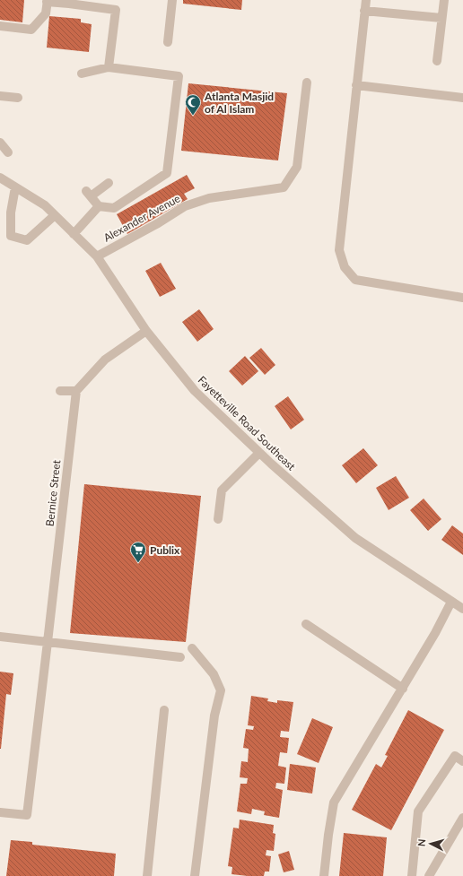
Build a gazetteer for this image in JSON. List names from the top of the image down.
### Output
{
  "streets": {
    "street": ["Alexander Avenue", "Fayetteville Road Southeast", "Bernice Street"]
  },
  "crossings": [
    ["Alexander Avenue", "Fayetteville Road Southeast"]
  ],
  "places": {
    "mosque": ["Atlanta Masjid of Al Islam"],
    "supermarket": ["Publix"]
  },
  "north": "left"
}
